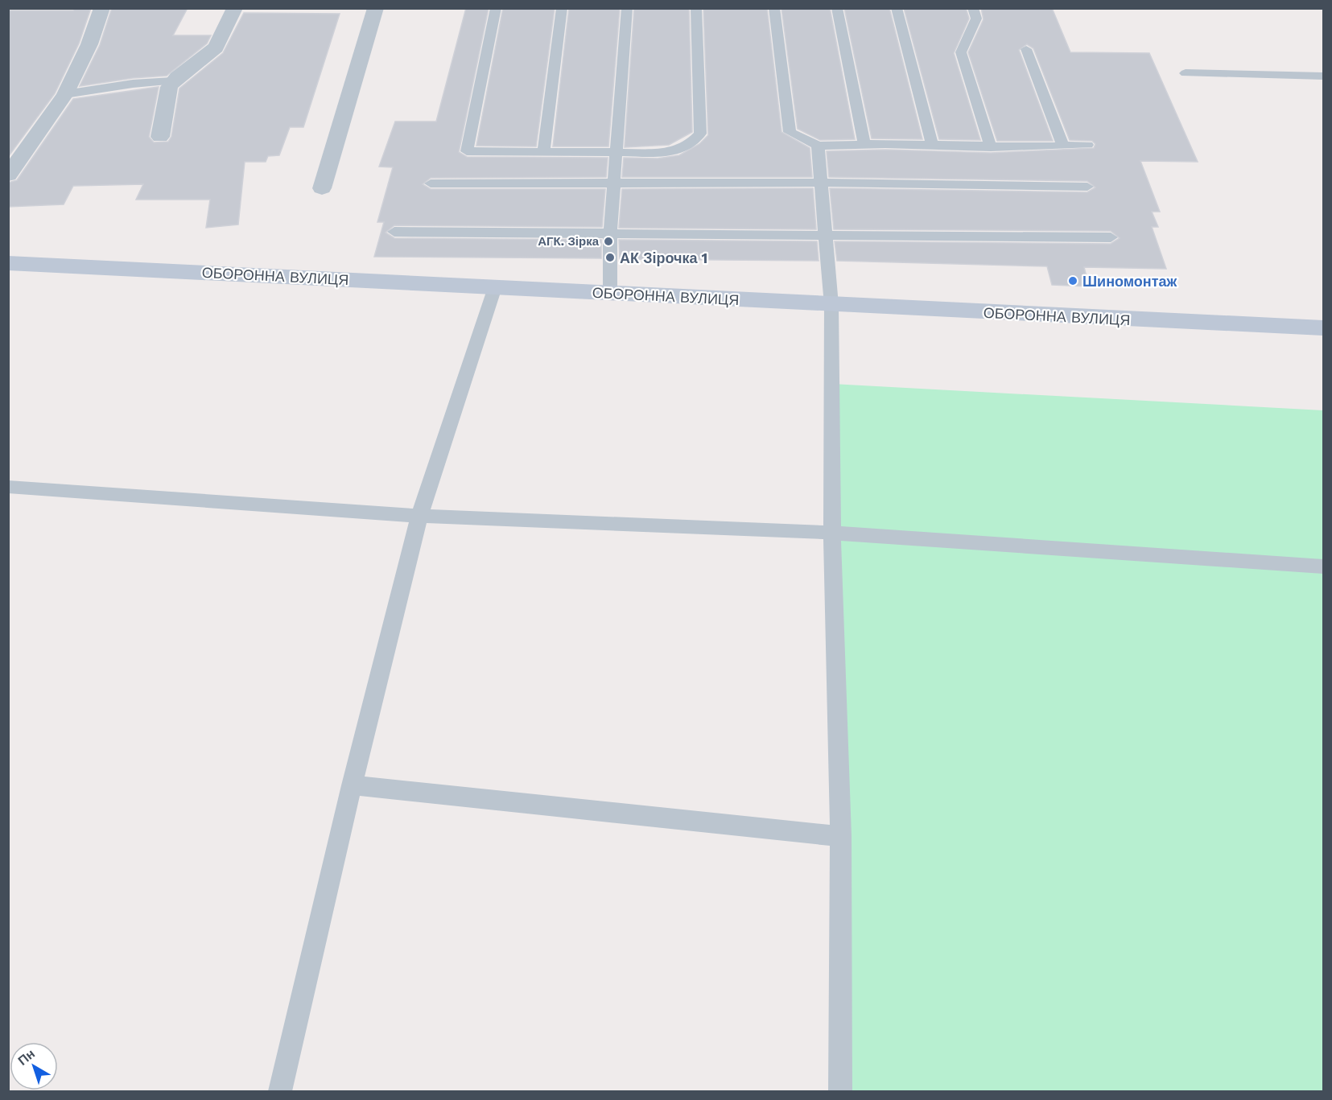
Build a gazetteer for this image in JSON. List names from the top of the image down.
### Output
{
  "streets": {
    "street": ["ОБОРОННА ВУЛИЦЯ"]
  },
  "places": ["АГК. Зірка", "АК Зірочка 1", "Шиномонтаж"],
  "north": "top left"
}
